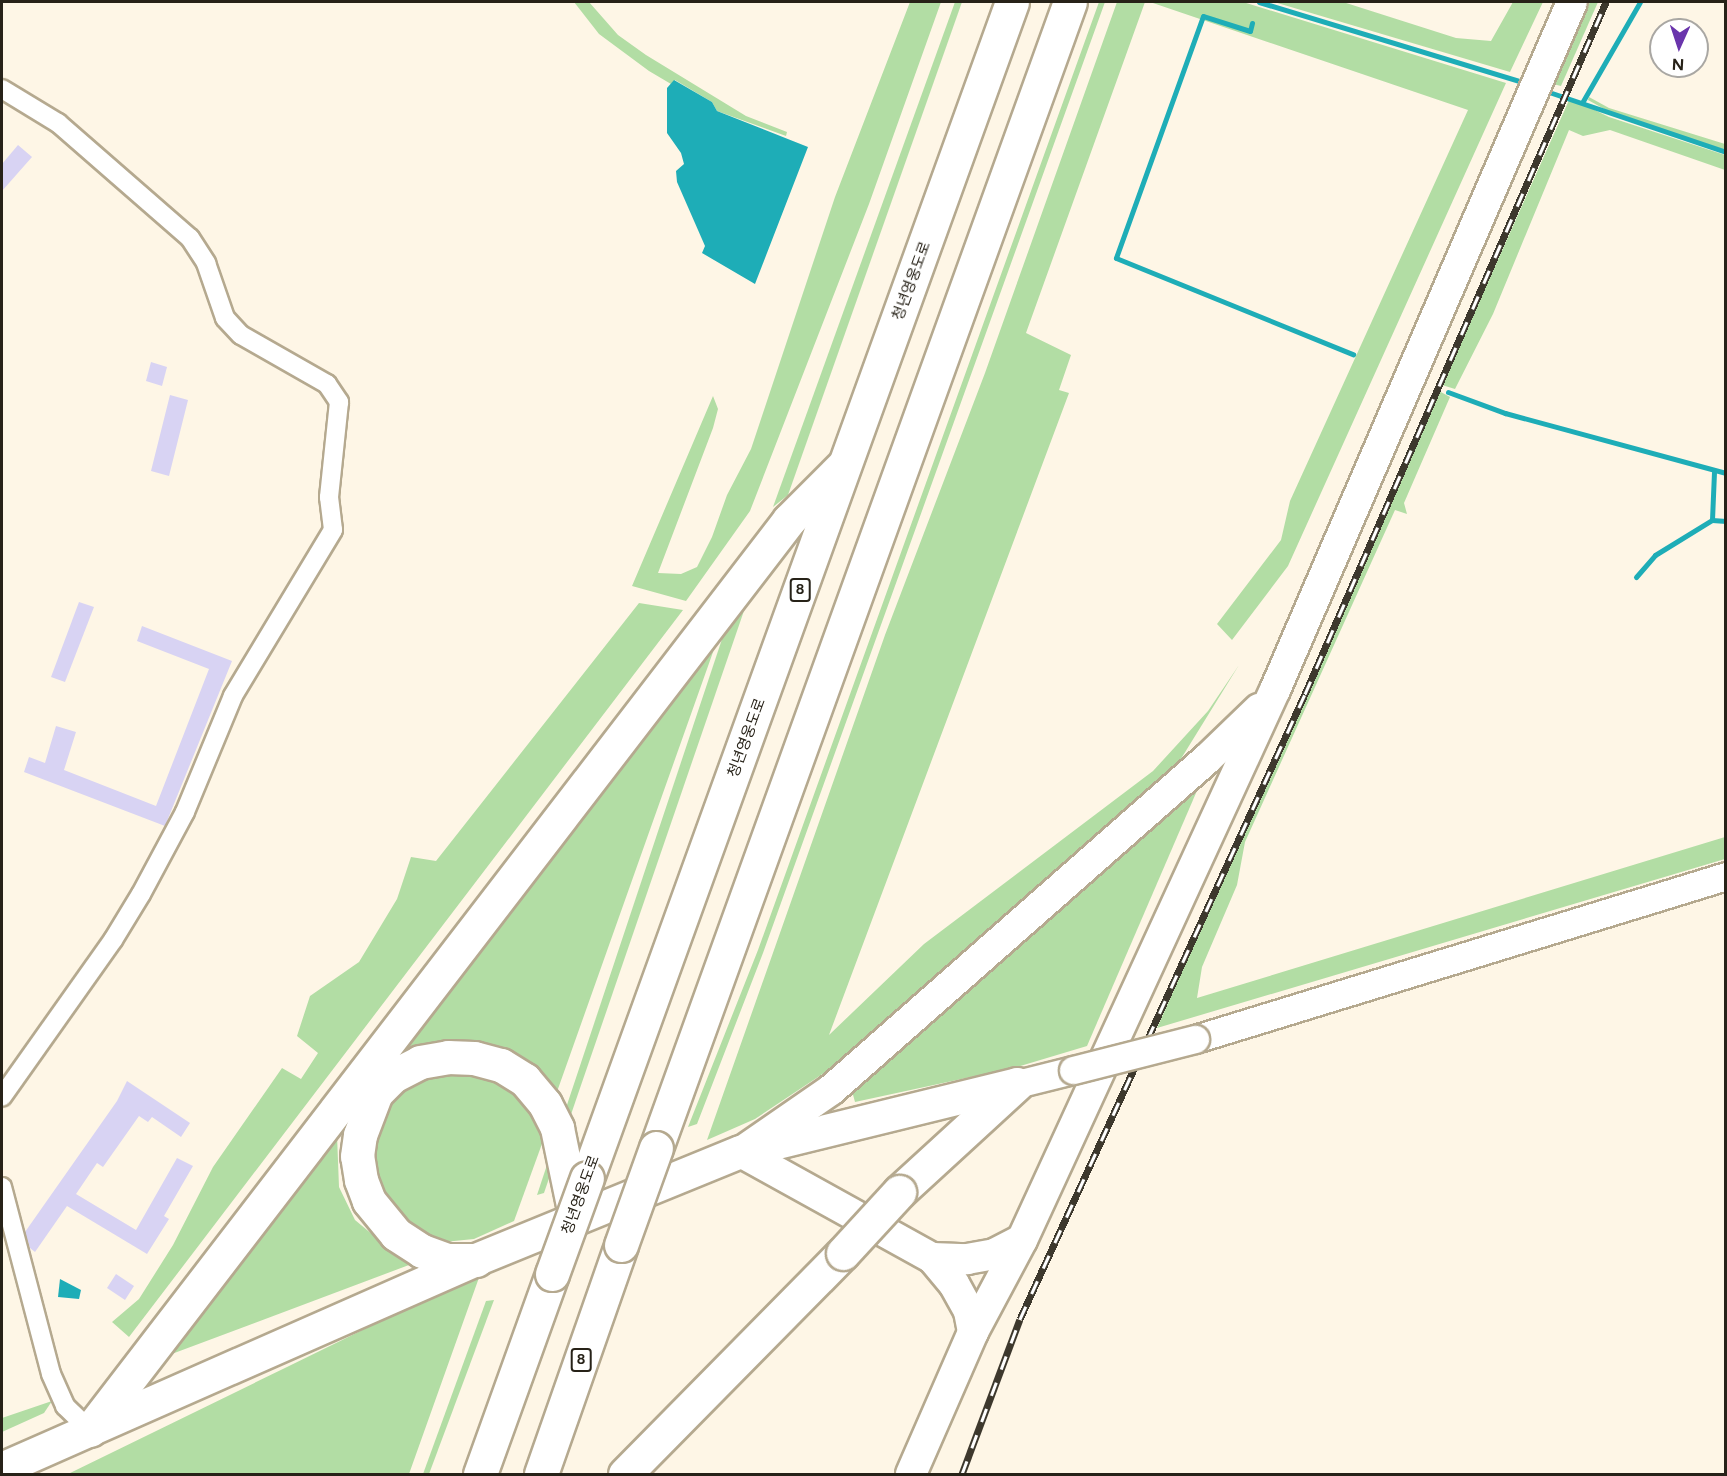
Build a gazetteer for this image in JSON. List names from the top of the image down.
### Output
{
  "streets": {
    "highway": ["청년영웅도로", "8"]
  },
  "north": "bottom"
}
